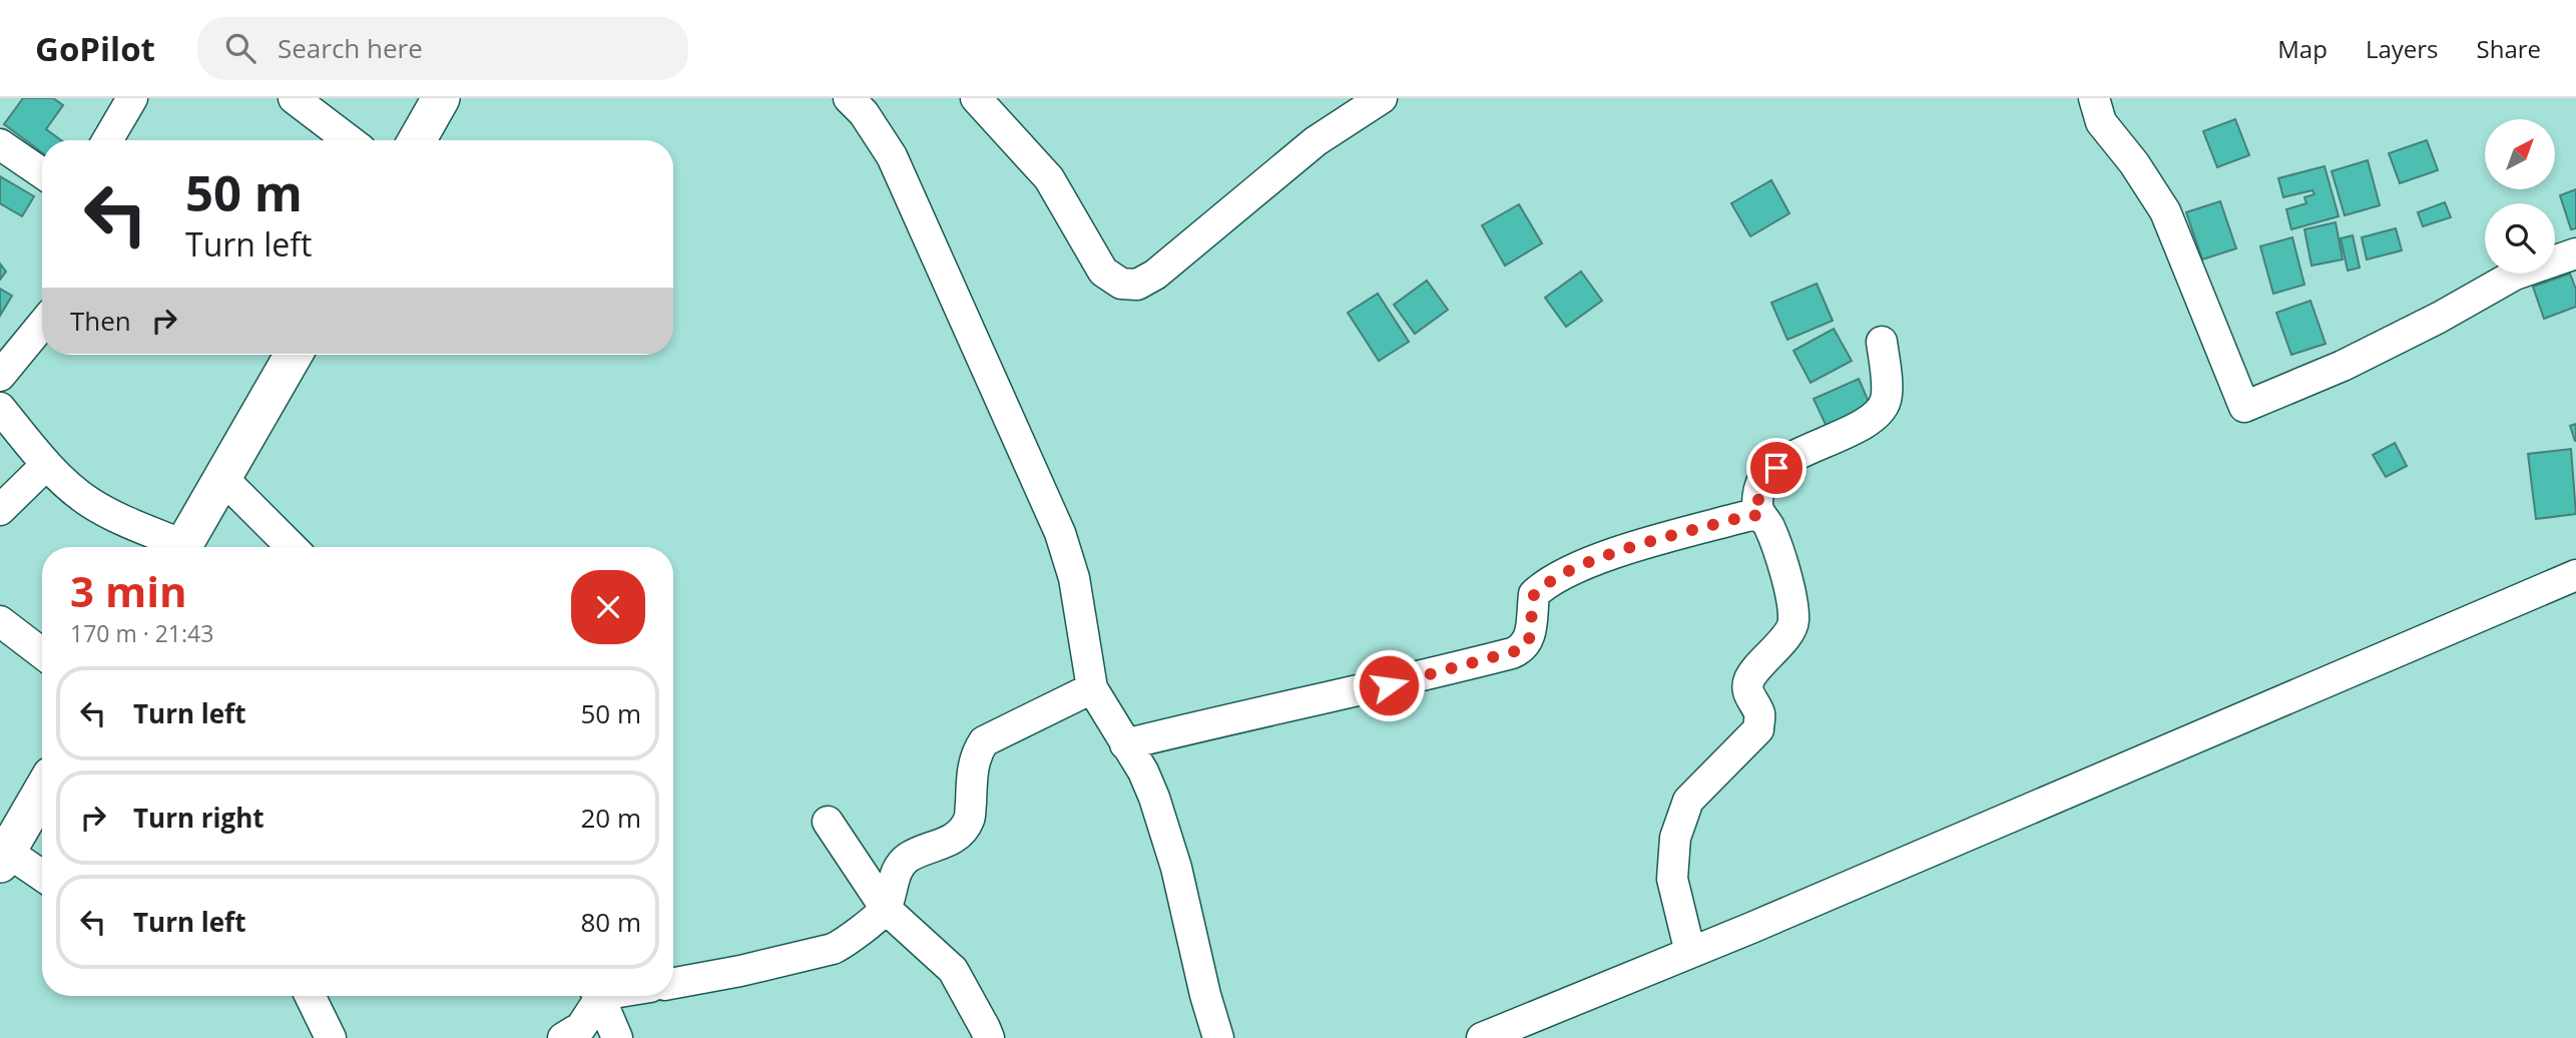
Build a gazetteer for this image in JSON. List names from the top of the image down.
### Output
{
  "north": "top right",
  "page": {
    "header": "GoPilot",
    "search": "Search here",
    "nav": ["Map", "Layers", "Share"],
    "turn": ["50 m", "Turn left"],
    "then": "Then",
    "heading": ["3 min", "170 m · 21:43"],
    "list": [
      {
        "name": "Turn left",
        "value": "50 m"
      },
      {
        "name": "Turn right",
        "value": "20 m"
      },
      {
        "name": "Turn left",
        "value": "80 m"
      }
    ]
  }
}
